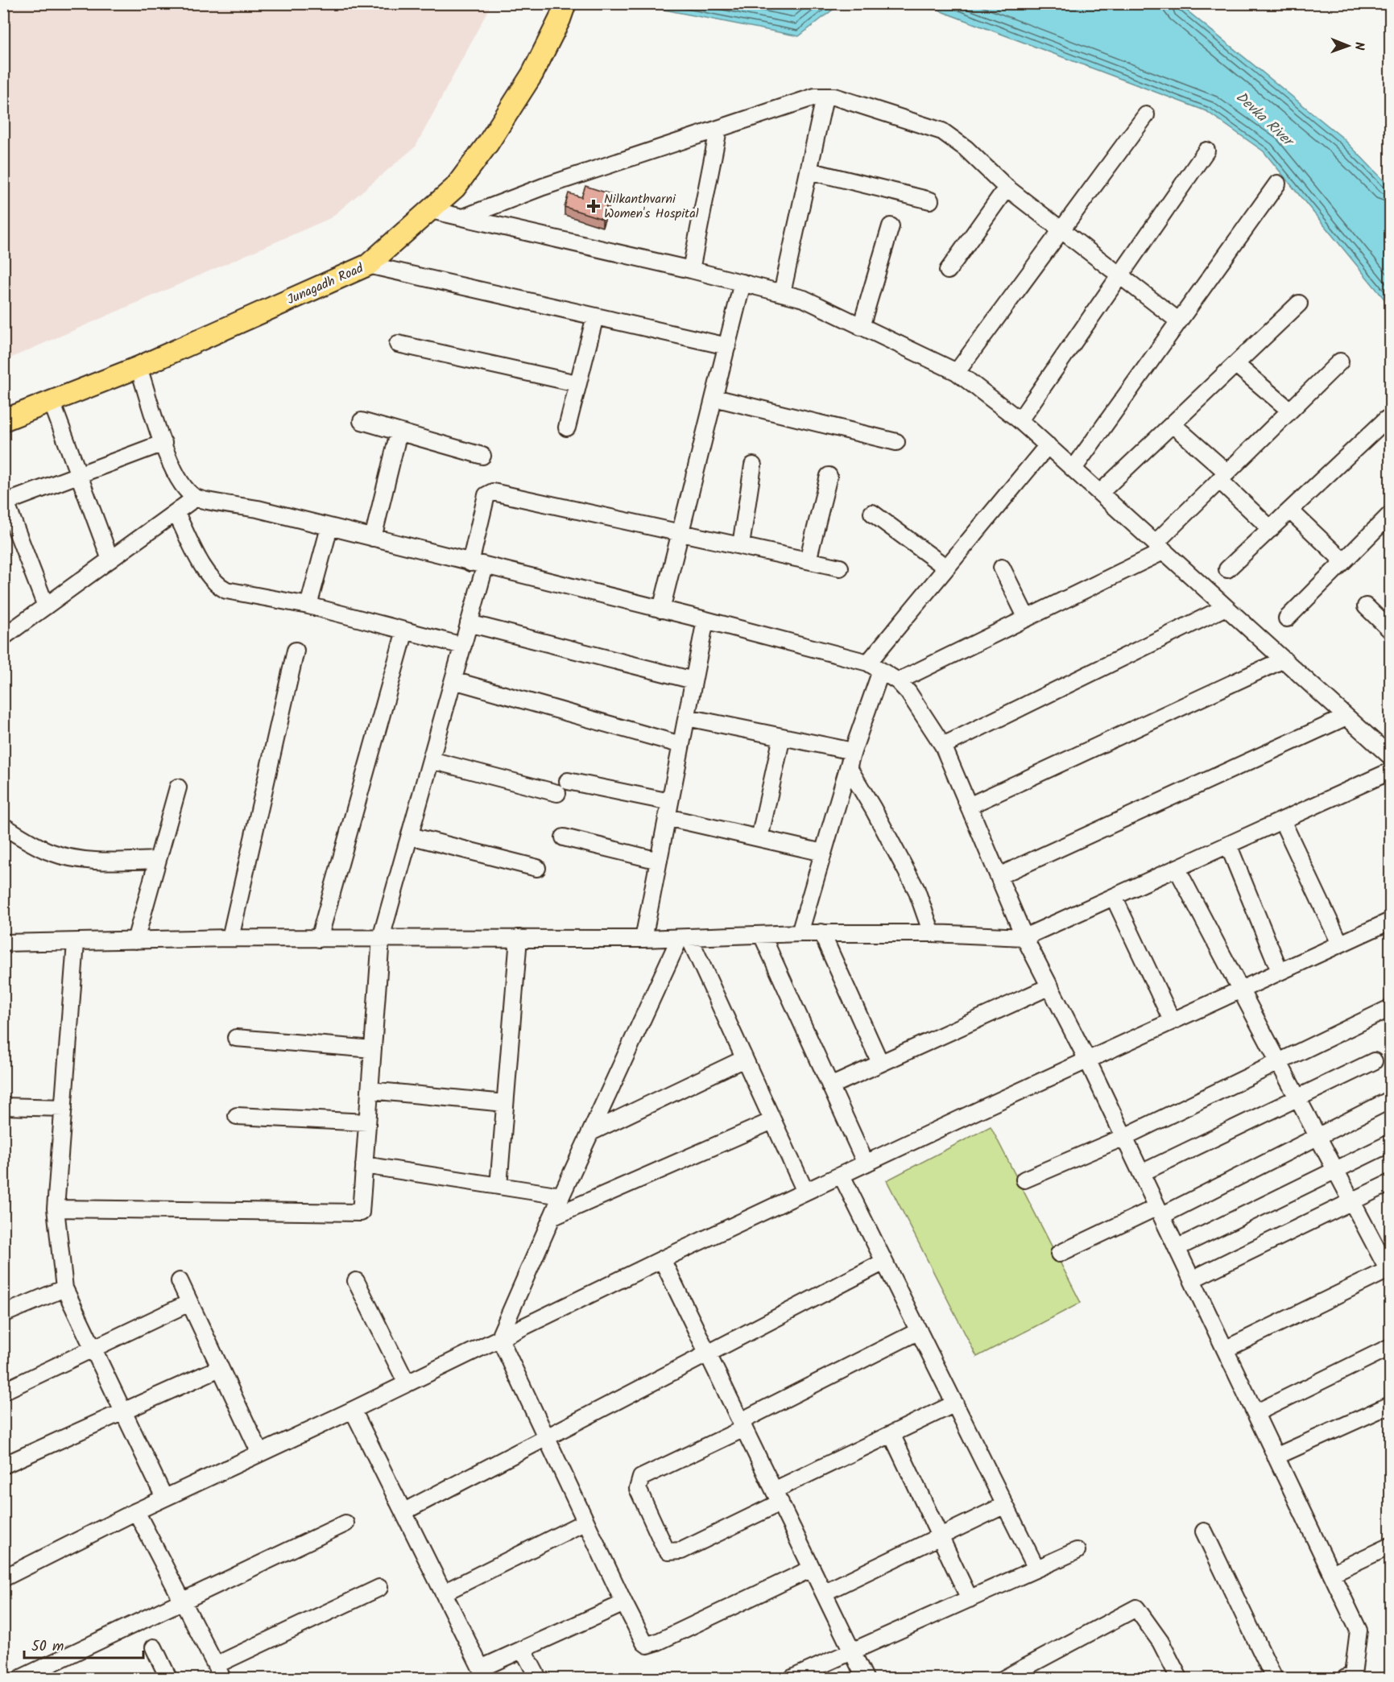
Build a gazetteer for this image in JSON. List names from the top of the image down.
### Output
{
  "streets": {
    "main road": ["Junagadh Road"]
  },
  "water": ["Devka River"],
  "places": {
    "health": ["Nilkanthvarni Women's Hospital"]
  },
  "scale_bar": "50 m",
  "north": "right"
}
